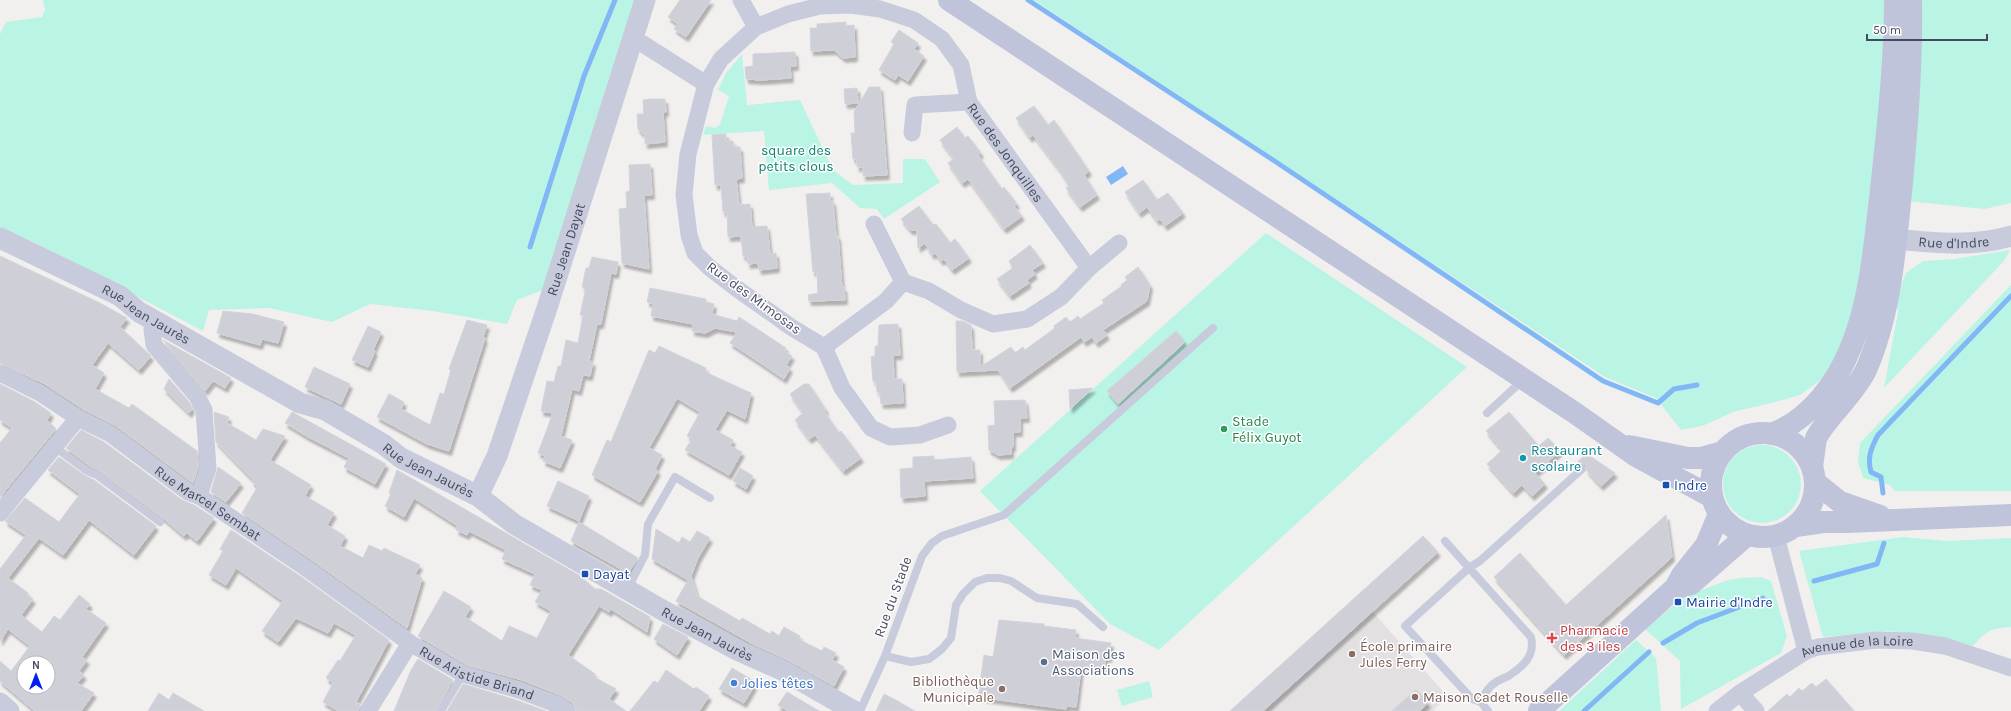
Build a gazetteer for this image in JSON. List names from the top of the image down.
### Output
{
  "streets": {
    "street": [
      "Rue des Jonquilles",
      "Rue d'Indre",
      "Rue Jean Dayat",
      "Rue des Mimosas",
      "Rue Jean Jaurès",
      "Rue Marcel Sembat",
      "Avenue de la Loire",
      "Rue Aristide Briand"
    ],
    "lane": ["Rue du Stade"]
  },
  "crossings": [
    ["Rue des Jonquilles", "Rue des Mimosas"],
    ["Rue Jean Dayat", "Rue Jean Jaurès"],
    ["Rue Marcel Sembat", "Rue Aristide Briand"]
  ],
  "parks": ["square des petits clous"],
  "places": {
    "other": [
      "Stade Félix Guyot",
      "Restaurant scolaire",
      "École primaire Jules Ferry",
      "Maison des Associations",
      "Jolies têtes",
      "Bibliothèque Municipale",
      "Maison Cadet Rouselle"
    ],
    "transit": ["Indre", "Dayat", "Mairie d'Indre"],
    "health": ["Pharmacie des 3 iles"]
  },
  "scale_bar": "50 m",
  "north": "top"
}
